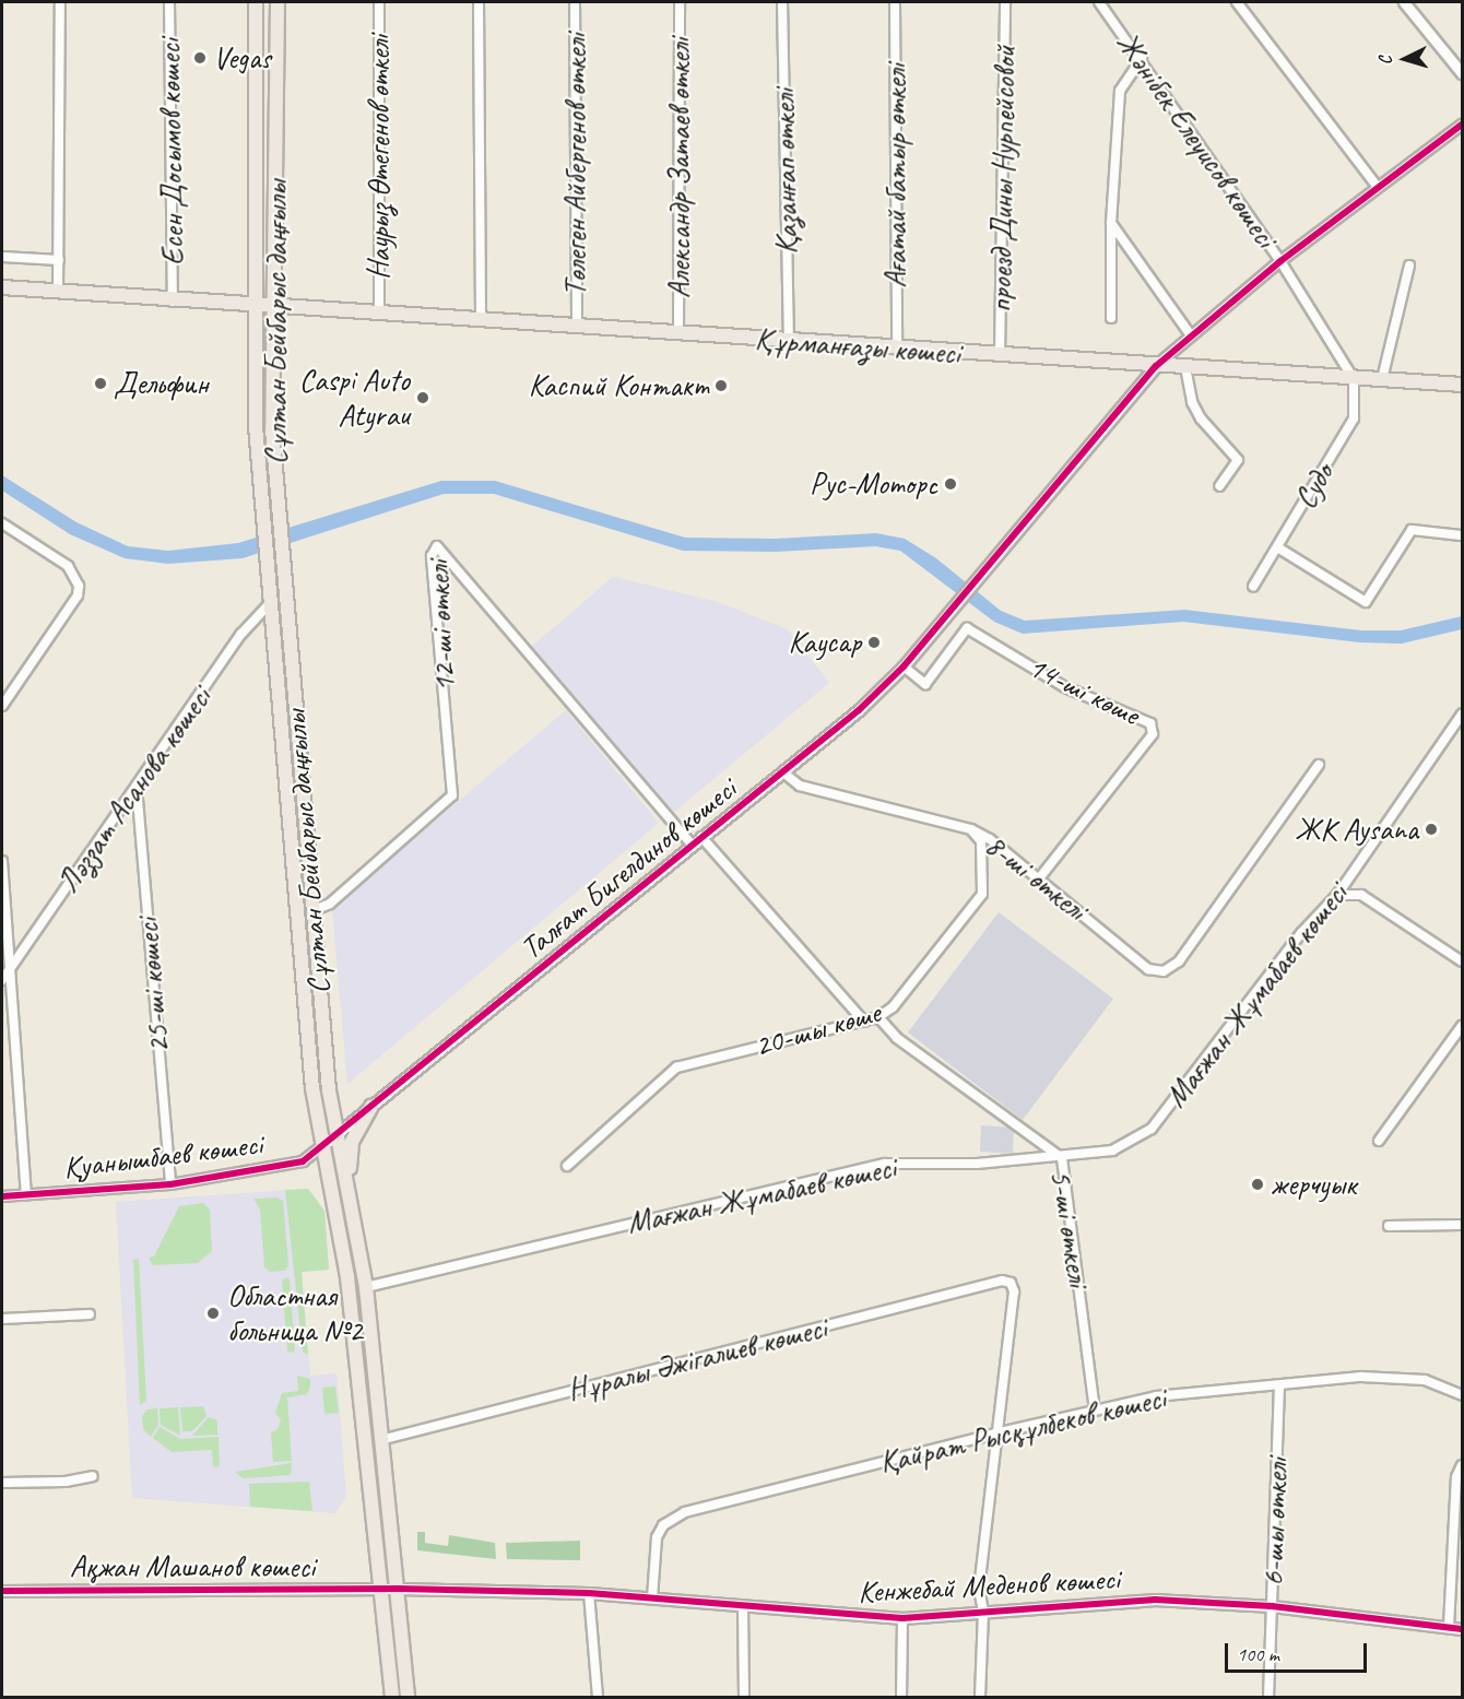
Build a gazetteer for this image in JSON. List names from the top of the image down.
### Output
{
  "streets": {
    "main road": ["Сұлтан Бейбарыс даңғылы", "Құрманғазы көшесі"],
    "street": [
      "Жәнібек Елеуисов көшесі",
      "Есен Досымов көшесі",
      "Наурыз Өтегенов өткелі",
      "Төлеген Айбергенов өткелі",
      "Александр Затаев өткелі",
      "Қазанғап өткелі",
      "Ағатай батыр өткелі",
      "проезд Дины Нурпейсовой",
      "Судо",
      "12-ші өткелі",
      "14-ші көше",
      "Ләззат Асанова көшесі",
      "Талғат Бигелдинов көшесі",
      "8-ші өткелі",
      "25-ші көшесі",
      "Мағжан Жұмабаев көшесі",
      "20-шы көше",
      "Қуанышбаев көшесі",
      "5-ші өткелі",
      "Нұралы Әжiгалиев көшесi",
      "Қайрат Рысқұлбеков көшесі",
      "6-шы өткелі",
      "Ақжан Машанов көшесі",
      "Кенжебай Меденов көшесі"
    ]
  },
  "crossings": [
    ["Жәнібек Елеуисов көшесі", "Құрманғазы көшесі"],
    ["Жәнібек Елеуисов көшесі", "Судо"],
    ["Наурыз Өтегенов өткелі", "Құрманғазы көшесі"],
    ["Төлеген Айбергенов өткелі", "Құрманғазы көшесі"],
    ["Александр Затаев өткелі", "Құрманғазы көшесі"],
    ["Қазанғап өткелі", "Құрманғазы көшесі"],
    ["Ағатай батыр өткелі", "Құрманғазы көшесі"],
    ["проезд Дины Нурпейсовой", "Құрманғазы көшесі"],
    ["Сұлтан Бейбарыс даңғылы", "Құрманғазы көшесі"],
    ["Сұлтан Бейбарыс даңғылы", "12-ші өткелі"],
    ["Сұлтан Бейбарыс даңғылы", "Ләззат Асанова көшесі"],
    ["Сұлтан Бейбарыс даңғылы", "Талғат Бигелдинов көшесі"],
    ["Сұлтан Бейбарыс даңғылы", "Мағжан Жұмабаев көшесі"],
    ["Сұлтан Бейбарыс даңғылы", "Қуанышбаев көшесі"],
    ["Сұлтан Бейбарыс даңғылы", "Нұралы Әжiгалиев көшесi"],
    ["Сұлтан Бейбарыс даңғылы", "Ақжан Машанов көшесі"],
    ["Сұлтан Бейбарыс даңғылы", "Кенжебай Меденов көшесі"],
    ["Құрманғазы көшесі", "Судо"],
    ["Құрманғазы көшесі", "Талғат Бигелдинов көшесі"],
    ["12-ші өткелі", "Талғат Бигелдинов көшесі"],
    ["14-ші көше", "Талғат Бигелдинов көшесі"],
    ["14-ші көше", "8-ші өткелі"],
    ["Ләззат Асанова көшесі", "25-ші көшесі"],
    ["Талғат Бигелдинов көшесі", "8-ші өткелі"],
    ["Талғат Бигелдинов көшесі", "Қуанышбаев көшесі"],
    ["8-ші өткелі", "20-шы көше"],
    ["25-ші көшесі", "Қуанышбаев көшесі"],
    ["Мағжан Жұмабаев көшесі", "5-ші өткелі"],
    ["20-шы көше", "5-ші өткелі"],
    ["5-ші өткелі", "Нұралы Әжiгалиев көшесi"],
    ["5-ші өткелі", "Қайрат Рысқұлбеков көшесі"],
    ["5-ші өткелі", "Кенжебай Меденов көшесі"],
    ["Қайрат Рысқұлбеков көшесі", "6-шы өткелі"],
    ["Қайрат Рысқұлбеков көшесі", "Кенжебай Меденов көшесі"],
    ["6-шы өткелі", "Кенжебай Меденов көшесі"],
    ["Ақжан Машанов көшесі", "Кенжебай Меденов көшесі"]
  ],
  "places": [
    "Vegas",
    "Дельфин",
    "Каспий Контакт",
    "Caspi Auto Atyrau",
    "Рус-Моторс",
    "Каусар",
    "ЖК Aysana",
    "жерчуык",
    "Областная больница №2"
  ],
  "scale_bar": "100 m",
  "north": "left"
}
